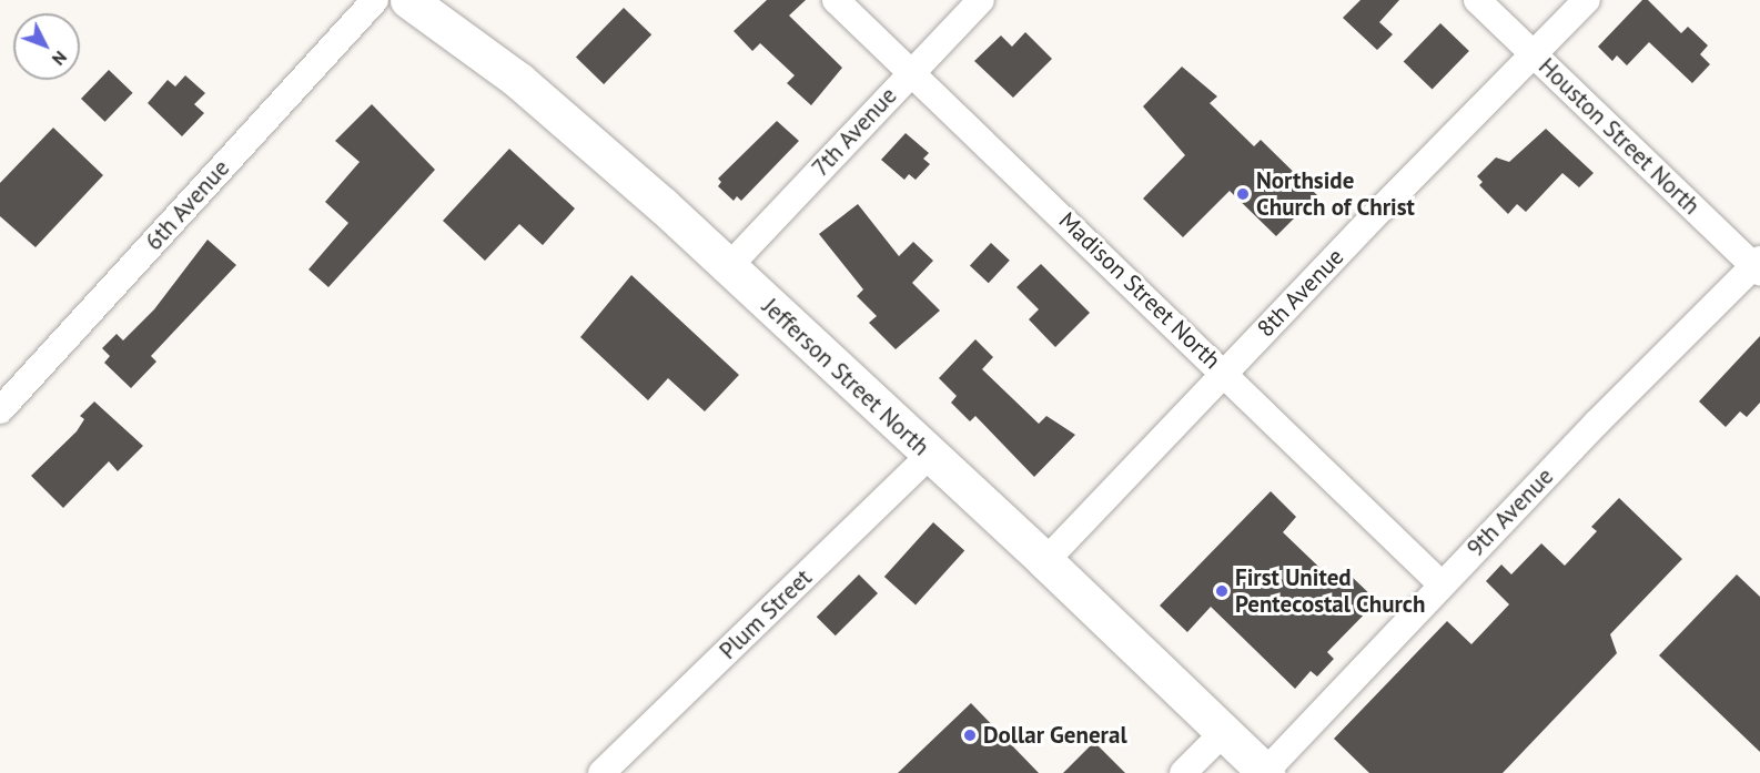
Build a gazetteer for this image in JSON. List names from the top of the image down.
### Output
{
  "streets": {
    "main road": ["Jefferson Street North"],
    "street": [
      "7th Avenue",
      "Houston Street North",
      "6th Avenue",
      "Madison Street North",
      "8th Avenue",
      "9th Avenue",
      "Plum Street"
    ]
  },
  "crossings": [
    ["7th Avenue", "Madison Street North"],
    ["7th Avenue", "Jefferson Street North"],
    ["Houston Street North", "8th Avenue"],
    ["Houston Street North", "9th Avenue"],
    ["Madison Street North", "8th Avenue"],
    ["Madison Street North", "9th Avenue"],
    ["8th Avenue", "Jefferson Street North"],
    ["Jefferson Street North", "9th Avenue"],
    ["Jefferson Street North", "Plum Street"]
  ],
  "places": ["Northside Church of Christ", "First United Pentecostal Church", "Dollar General"],
  "north": "bottom right"
}
